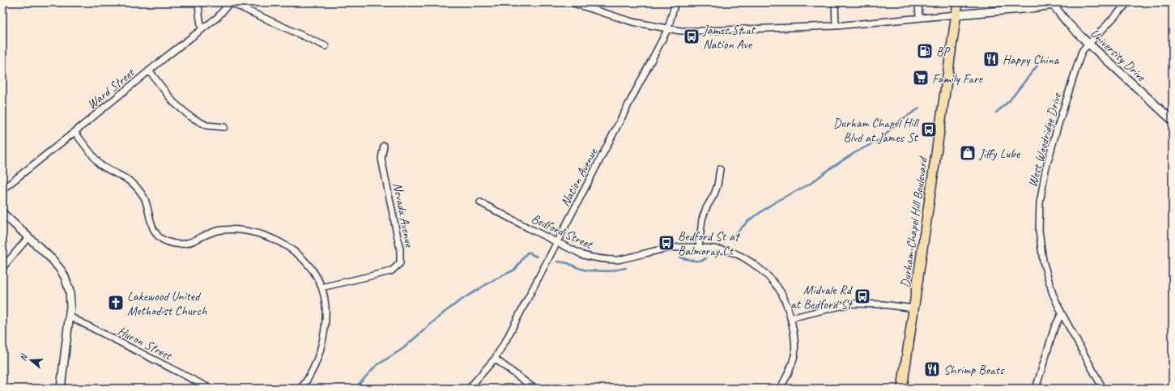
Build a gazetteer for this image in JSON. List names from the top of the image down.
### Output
{
  "streets": {
    "main road": ["Durham-Chapel Hill Boulevard"],
    "street": [
      "University Drive",
      "Ward Street",
      "West Woodridge Drive",
      "Nation Avenue",
      "Nevada Avenue",
      "Bedford Street",
      "Huron Street"
    ]
  },
  "crossings": [
    ["University Drive", "West Woodridge Drive"],
    ["Nation Avenue", "Bedford Street"]
  ],
  "places": {
    "bus stop": [
      "James St at Nation Ave",
      "Durham Chapel Hill Blvd at James St",
      "Bedford St at Balmoray Ct",
      "Midvale Rd at Bedford St"
    ],
    "fuel station": ["BP"],
    "restaurant": ["Happy China", "Shrimp Boats"],
    "supermarket": ["Family Fare"],
    "shop": ["Jiffy Lube"],
    "church": ["Lakewood United Methodist Church"]
  },
  "north": "left"
}
